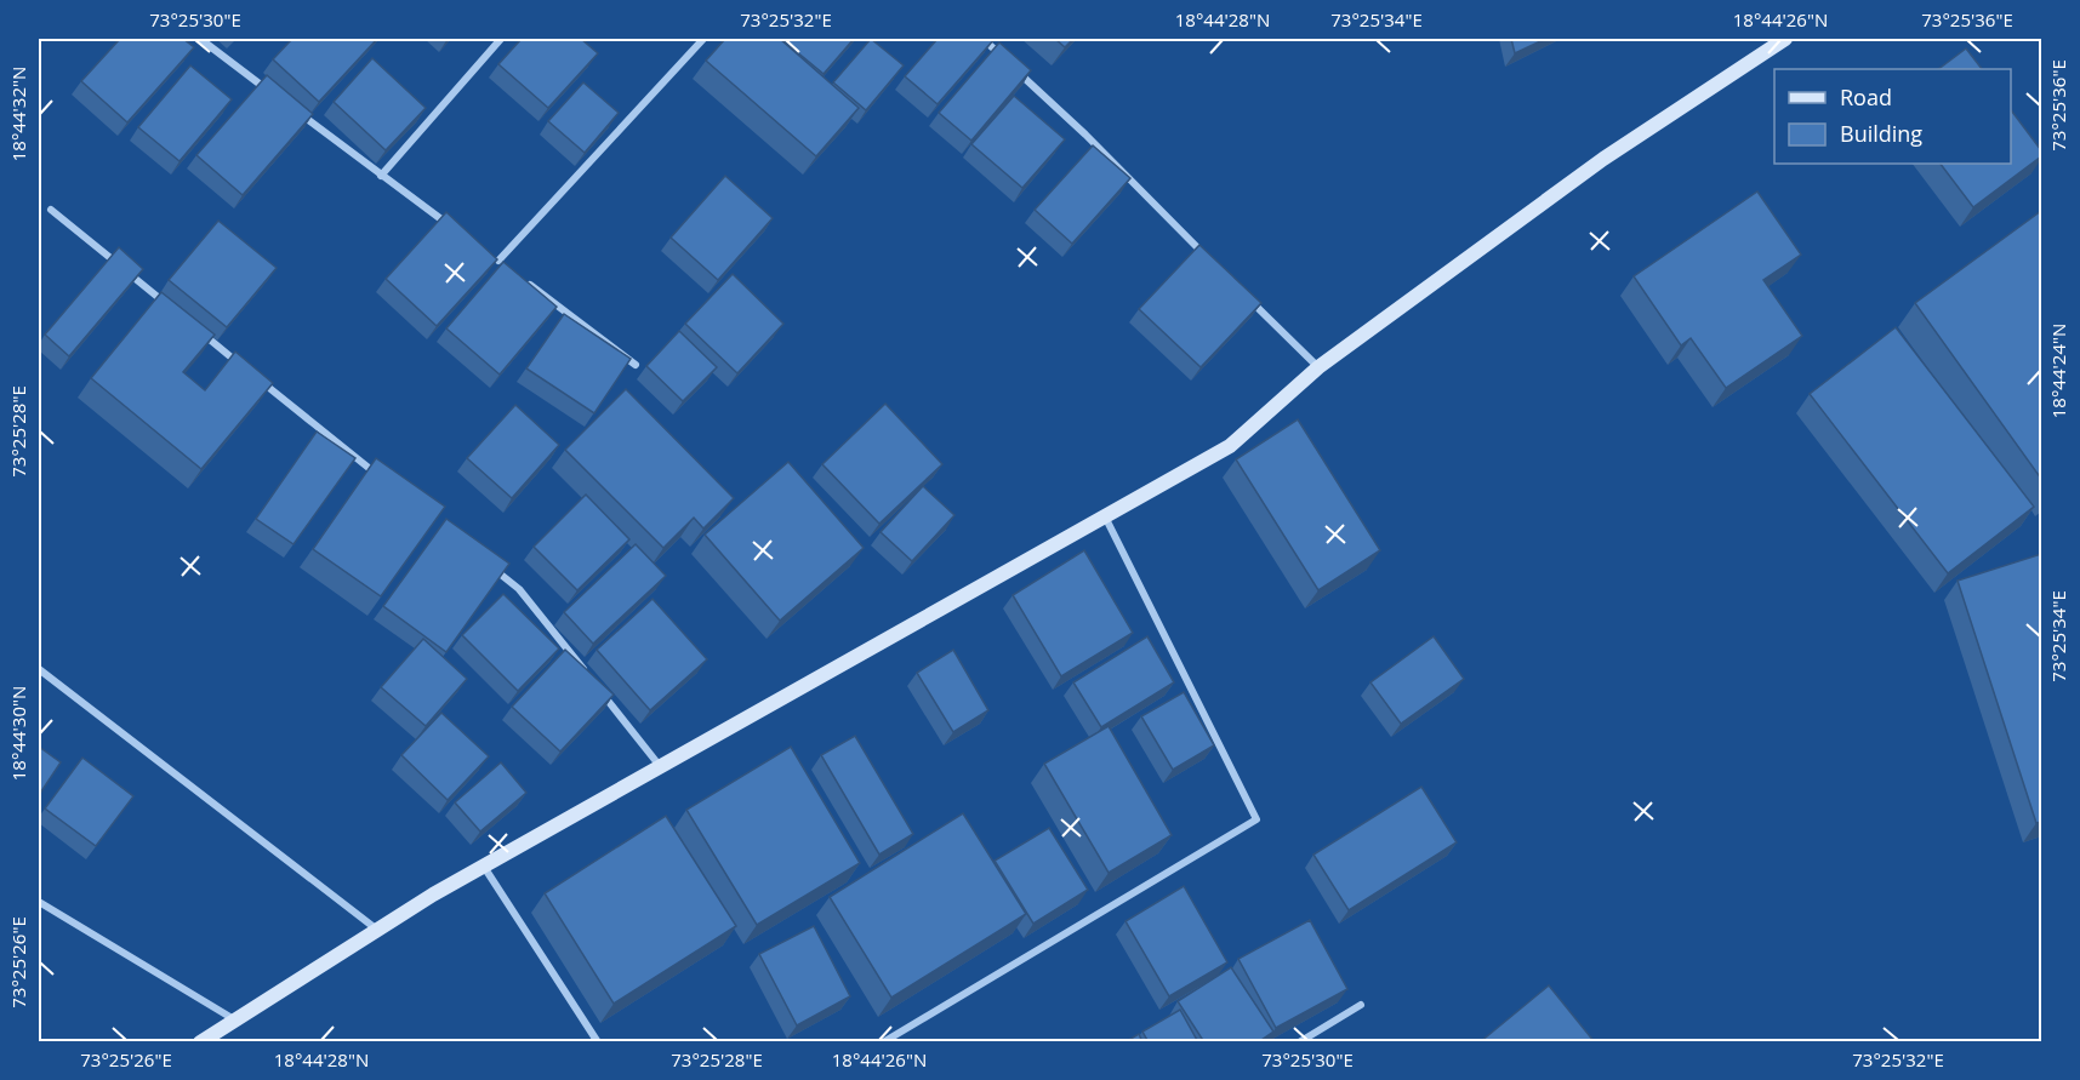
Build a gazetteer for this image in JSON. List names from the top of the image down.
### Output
{
  "legend": ["Road", "Building"],
  "coordinates": [
    "73°25'30\"E",
    "73°25'32\"E",
    "18°44'28\"N",
    "73°25'34\"E",
    "18°44'26\"N",
    "73°25'36\"E",
    "18°44'32\"N",
    "18°44'24\"N",
    "73°25'28\"E",
    "18°44'30\"N",
    "73°25'26\"E"
  ]
}
